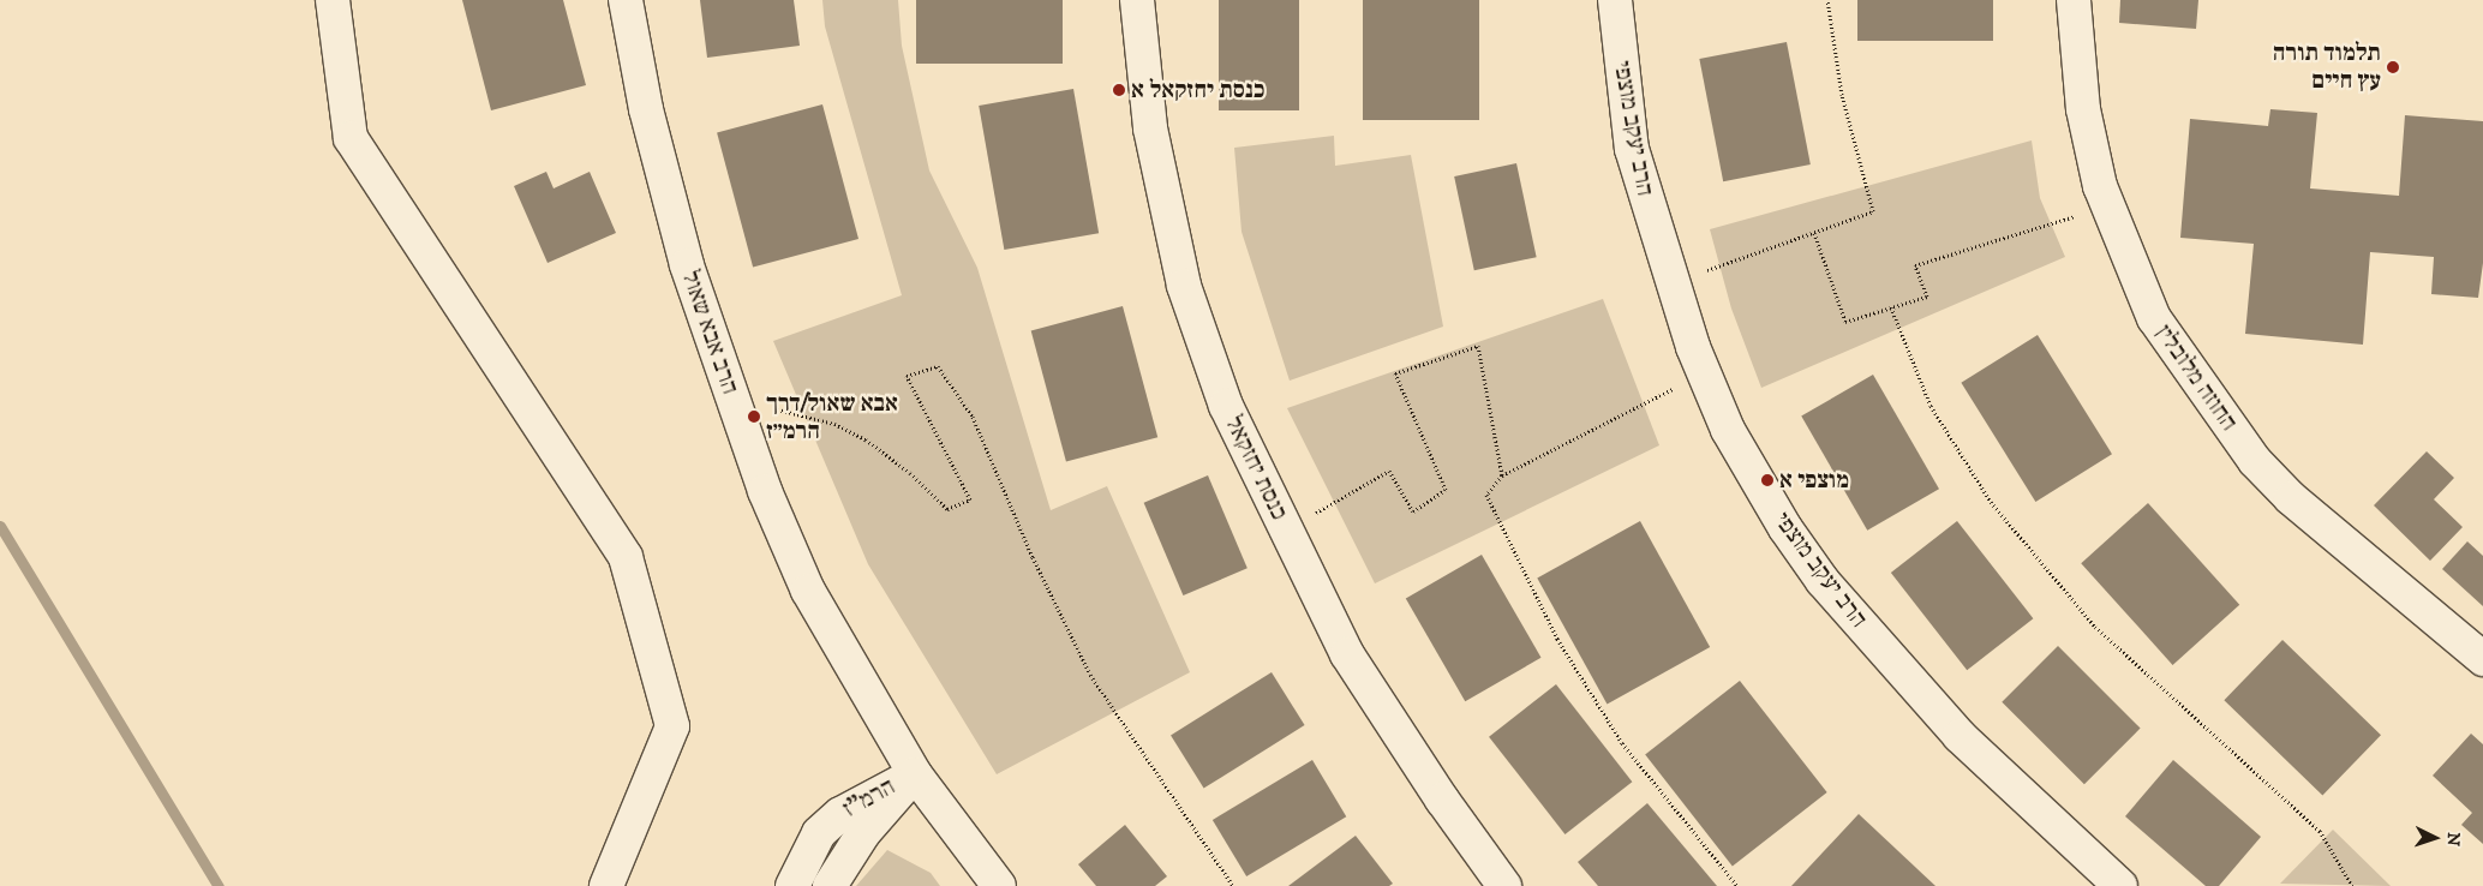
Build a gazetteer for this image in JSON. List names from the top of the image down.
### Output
{
  "streets": {
    "street": [
      "הרב יעקב מוצפי",
      "הרב אבא שאול",
      "החוזה מלובלין",
      "כנסת יחזקאל",
      "הרמ\"ז"
    ]
  },
  "crossings": [
    ["הרב אבא שאול", "הרמ\"ז"]
  ],
  "places": [
    "תלמוד תורה עץ חיים",
    "כנסת יחזקאל א",
    "אבא שאול/דרך הרמ״ז",
    "מוצפי א"
  ],
  "north": "right"
}
